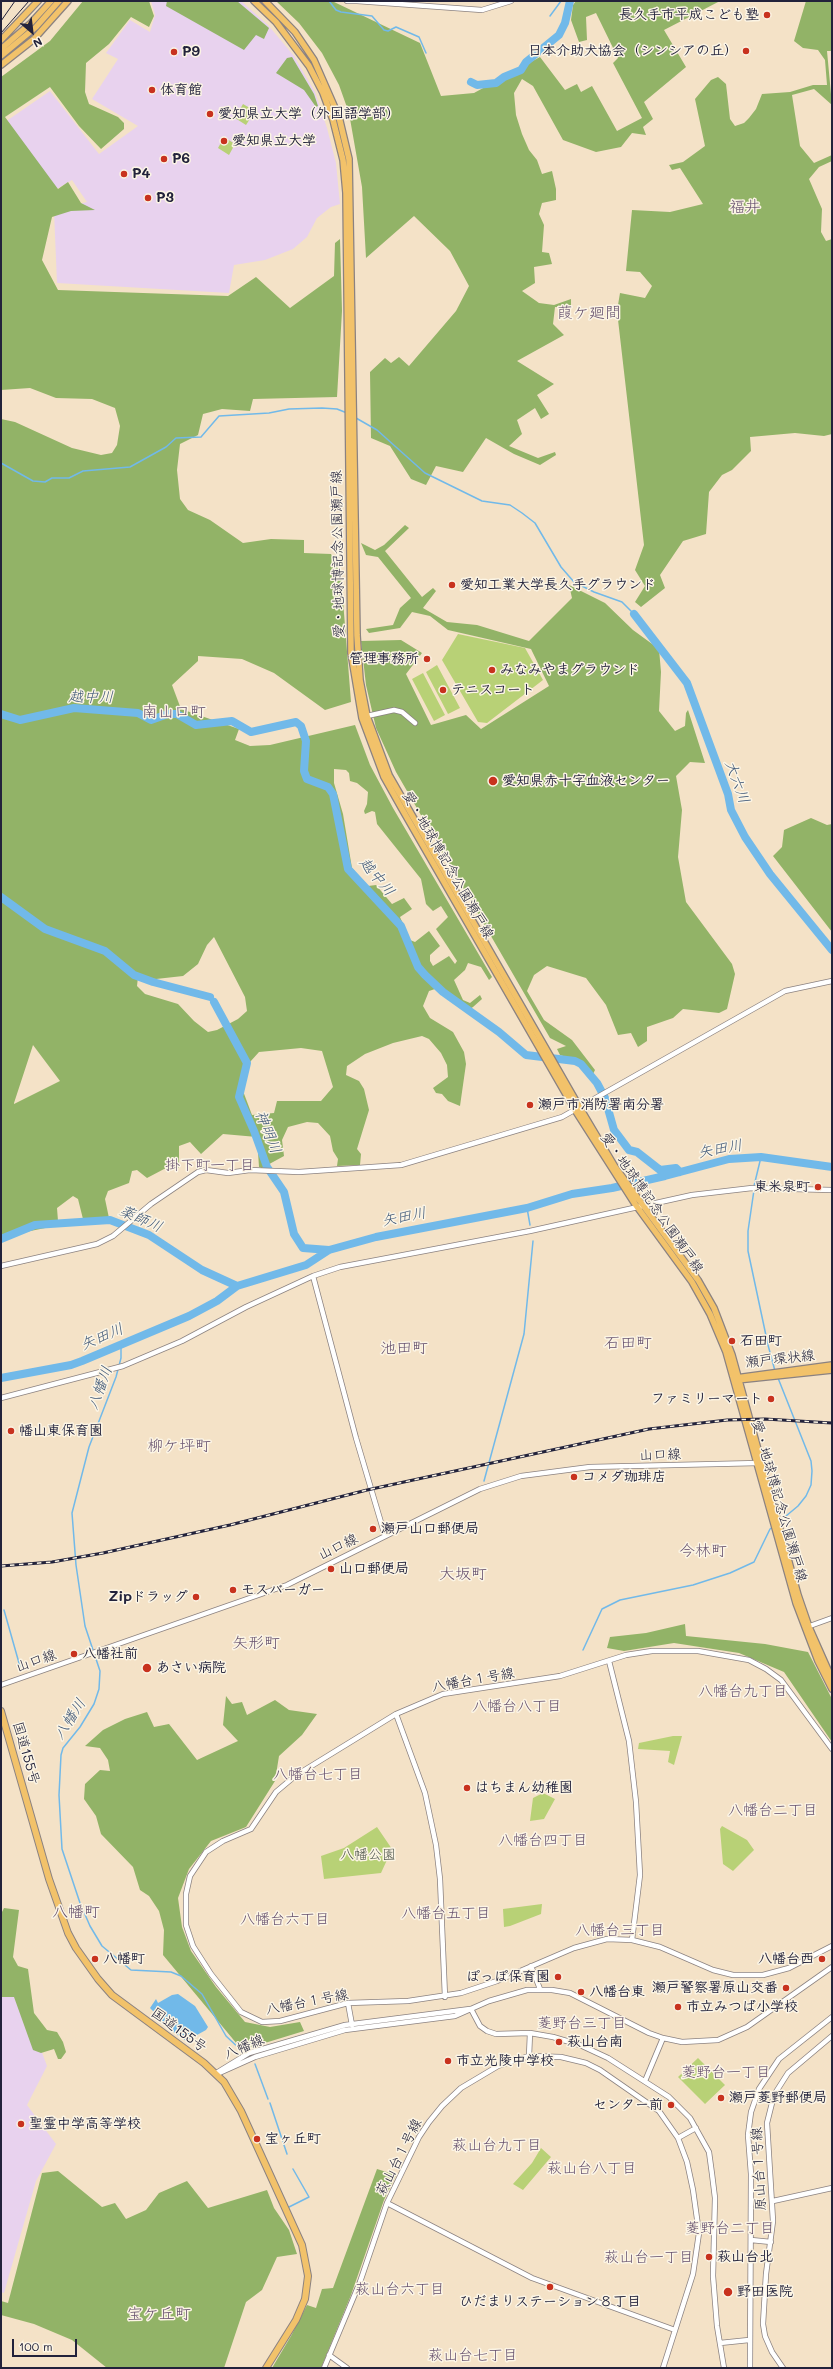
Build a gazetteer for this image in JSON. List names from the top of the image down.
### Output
{
  "streets": {
    "highway": ["国道155号"],
    "main road": ["愛・地球博記念公園瀬戸線", "瀬戸環状線"],
    "street": [
      "山口線",
      "八幡台１号線",
      "八幡線",
      "萩山台１号線",
      "原山台１号線"
    ]
  },
  "crossings": [
    ["愛・地球博記念公園瀬戸線", "瀬戸環状線"],
    ["愛・地球博記念公園瀬戸線", "山口線"],
    ["国道155号", "八幡線"]
  ],
  "districts": [
    "福井",
    "葭ケ廻間",
    "南山口町",
    "掛下町一丁目",
    "石田町",
    "池田町",
    "柳ケ坪町",
    "今林町",
    "大坂町",
    "矢形町",
    "八幡台九丁目",
    "八幡台八丁目",
    "八幡台七丁目",
    "八幡台二丁目",
    "八幡台四丁目",
    "八幡町",
    "八幡台五丁目",
    "八幡台六丁目",
    "八幡台三丁目",
    "菱野台三丁目",
    "菱野台一丁目",
    "萩山台九丁目",
    "萩山台八丁目",
    "菱野台二丁目",
    "萩山台一丁目",
    "萩山台六丁目",
    "宝ケ丘町",
    "萩山台七丁目"
  ],
  "water": [
    "越中川",
    "大六川",
    "神明川",
    "矢田川",
    "薬師川",
    "八幡川"
  ],
  "parks": ["八幡公園"],
  "places": [
    "長久手市平成こども塾",
    "日本介助犬協会（シンシアの丘）",
    "P9",
    "体育館",
    "愛知県立大学（外国語学部）",
    "愛知県立大学",
    "P6",
    "P4",
    "P3",
    "愛知工業大学長久手グラウンド",
    "管理事務所",
    "みなみやまグラウンド",
    "テニスコート",
    "愛知県赤十字血液センター",
    "瀬戸市消防署南分署",
    "東米泉町",
    "石田町",
    "ファミリーマート",
    "幡山東保育園",
    "コメダ珈琲店",
    "瀬戸山口郵便局",
    "山口郵便局",
    "モスバーガー",
    "Zipドラッグ",
    "八幡社前",
    "あさい病院",
    "はちまん幼稚園",
    "八幡町",
    "八幡台西",
    "ぽっぽ保育園",
    "瀬戸警察署原山交番",
    "八幡台東",
    "市立みつば小学校",
    "萩山台南",
    "市立光陵中学校",
    "瀬戸菱野郵便局",
    "センター前",
    "聖霊中学高等学校",
    "宝ヶ丘町",
    "萩山台北",
    "ひだまりステーション８丁目",
    "野田医院"
  ],
  "scale_bar": "100 m",
  "north": "bottom right"
}
